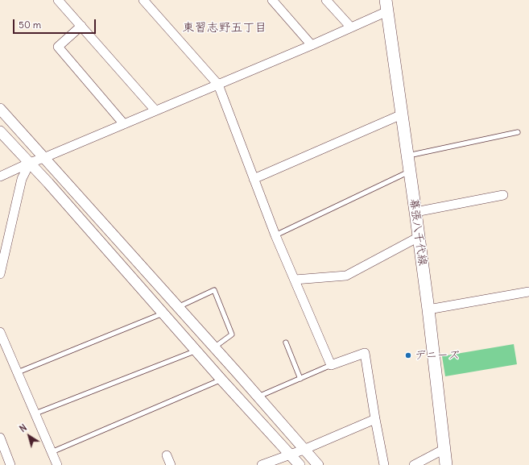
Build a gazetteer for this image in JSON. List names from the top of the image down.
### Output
{
  "streets": {
    "main road": ["幕張八千代線"]
  },
  "districts": ["東習志野五丁目"],
  "places": ["デニーズ"],
  "scale_bar": "50 m",
  "north": "top left"
}
